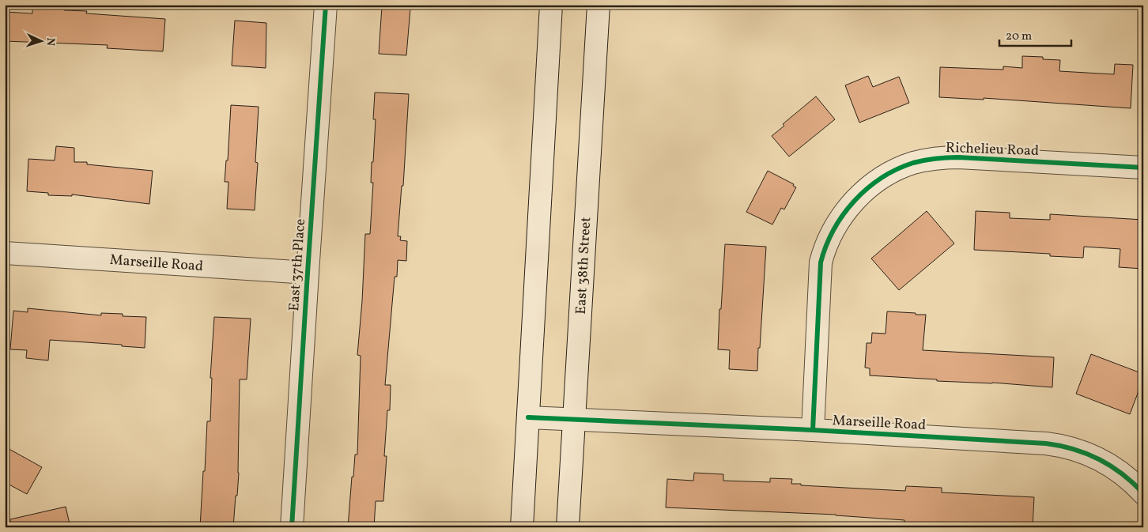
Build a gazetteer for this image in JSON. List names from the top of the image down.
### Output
{
  "streets": {
    "street": [
      "Richelieu Road",
      "Marseille Road",
      "East 37th Place",
      "East 38th Street"
    ]
  },
  "crossings": [
    ["Richelieu Road", "Marseille Road"],
    ["Marseille Road", "East 37th Place"],
    ["Marseille Road", "East 38th Street"]
  ],
  "scale_bar": "20 m",
  "north": "right"
}
